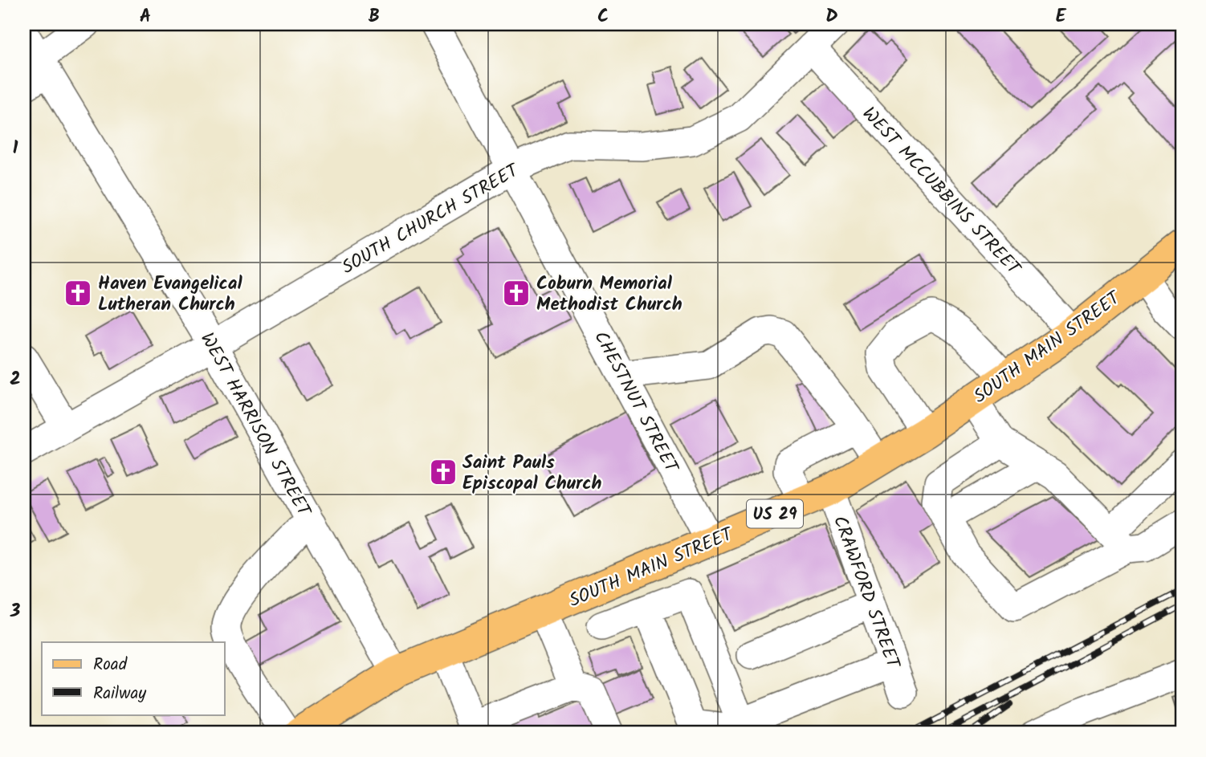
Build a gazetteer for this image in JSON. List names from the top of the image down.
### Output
{
  "streets": {
    "main road": ["SOUTH MAIN STREET", "US 29"],
    "street": [
      "WEST MCCUBBINS STREET",
      "SOUTH CHURCH STREET",
      "CHESTNUT STREET",
      "WEST HARRISON STREET",
      "CRAWFORD STREET"
    ]
  },
  "crossings": [
    ["WEST MCCUBBINS STREET", "SOUTH CHURCH STREET"],
    ["WEST MCCUBBINS STREET", "SOUTH MAIN STREET"],
    ["SOUTH CHURCH STREET", "CHESTNUT STREET"],
    ["SOUTH CHURCH STREET", "WEST HARRISON STREET"],
    ["SOUTH MAIN STREET", "CHESTNUT STREET"],
    ["SOUTH MAIN STREET", "WEST HARRISON STREET"],
    ["SOUTH MAIN STREET", "CRAWFORD STREET"]
  ],
  "places": {
    "church": ["Haven Evangelical Lutheran Church", "Coburn Memorial Methodist Church", "Saint Pauls Episcopal Church"]
  },
  "legend": ["Road", "Railway"],
  "grid": {
    "columns": [
      "A",
      "B",
      "C",
      "D",
      "E"
    ],
    "rows": ["1", "2", "3"]
  }
}
